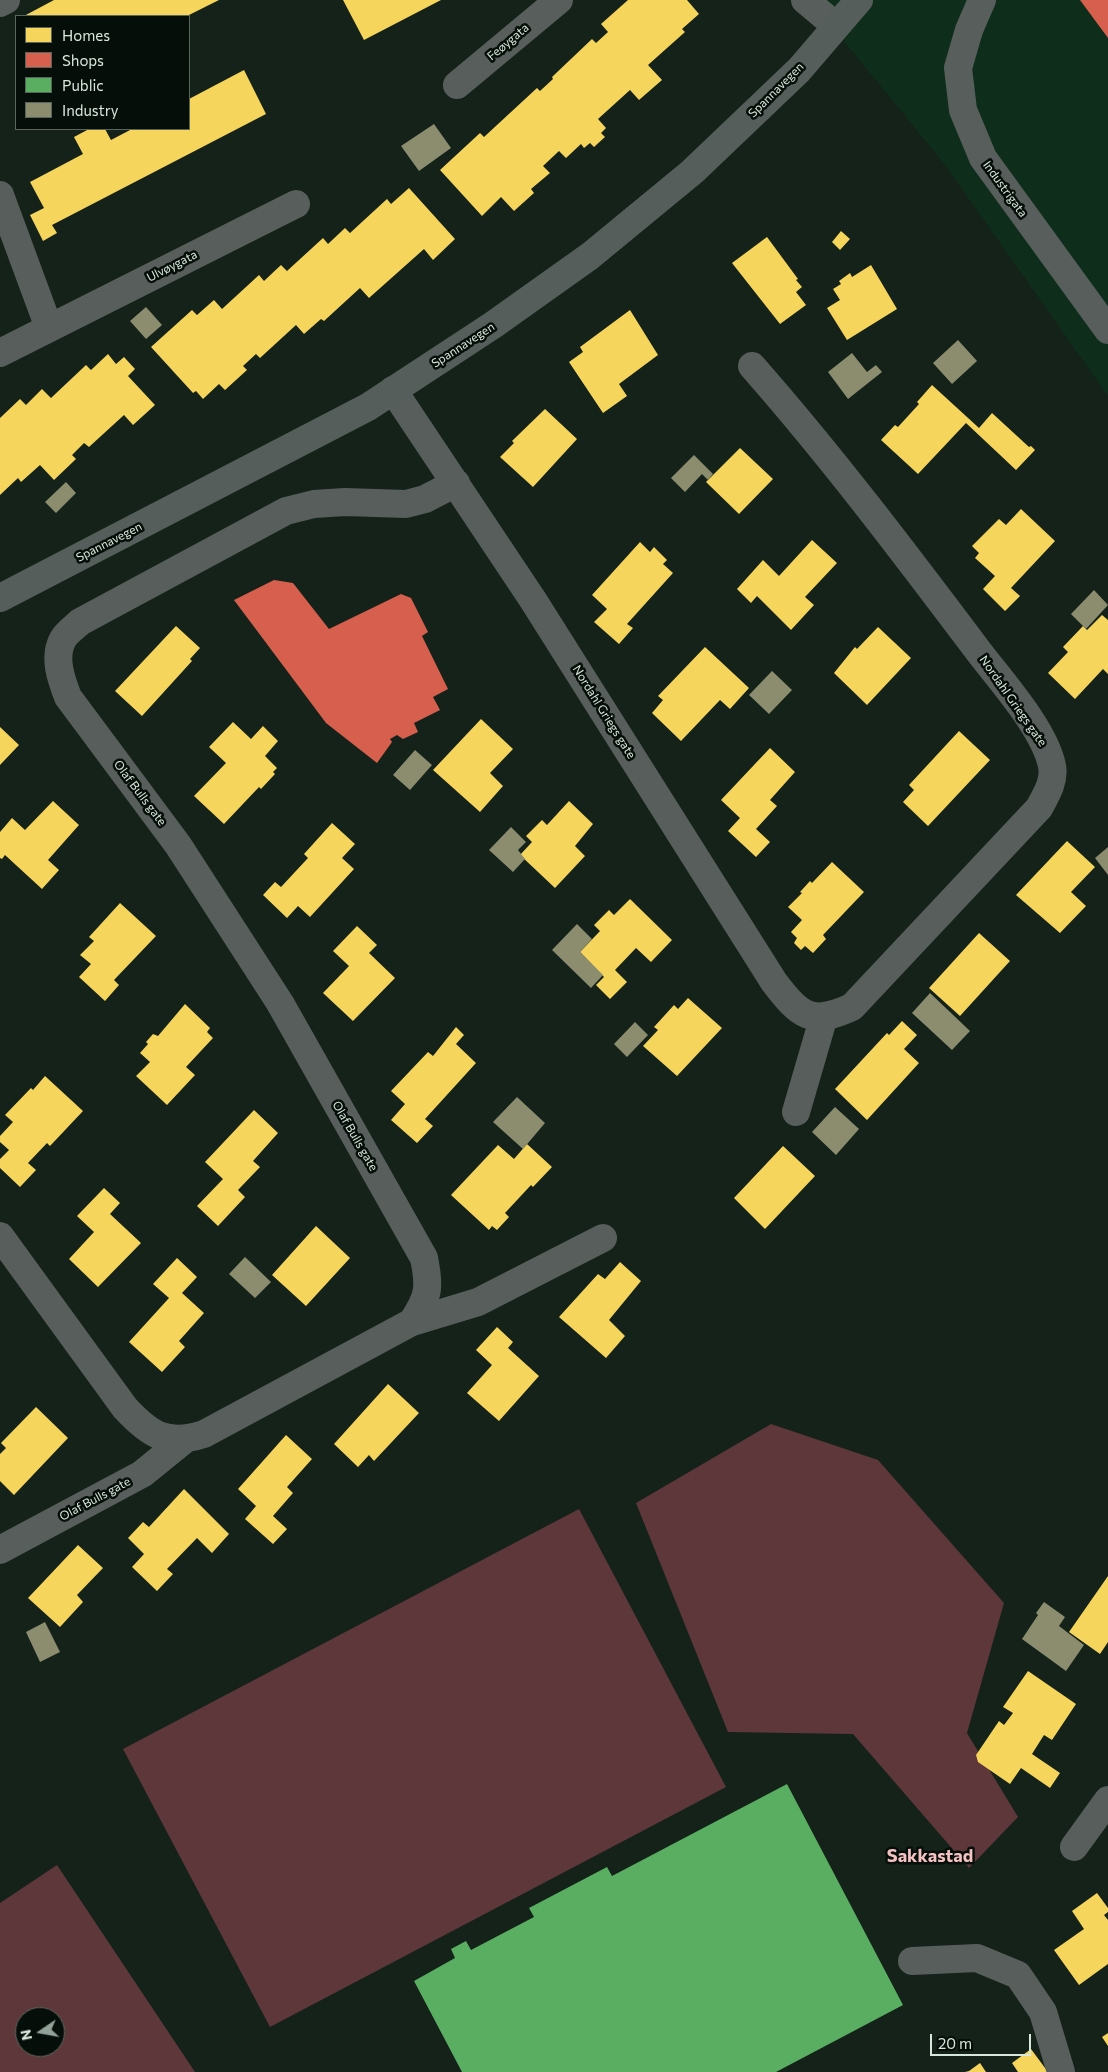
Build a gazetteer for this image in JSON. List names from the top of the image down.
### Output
{
  "streets": {
    "main road": ["Spannavegen"],
    "street": [
      "Feøygata",
      "Industrigata",
      "Ulvøygata",
      "Nordahl Griegs gate",
      "Olaf Bulls gate"
    ]
  },
  "crossings": [
    ["Spannavegen", "Nordahl Griegs gate"],
    ["Nordahl Griegs gate", "Olaf Bulls gate"]
  ],
  "districts": ["Sakkastad"],
  "legend": [
    "Homes",
    "Shops",
    "Public",
    "Industry"
  ],
  "scale_bar": "20 m",
  "north": "left"
}
